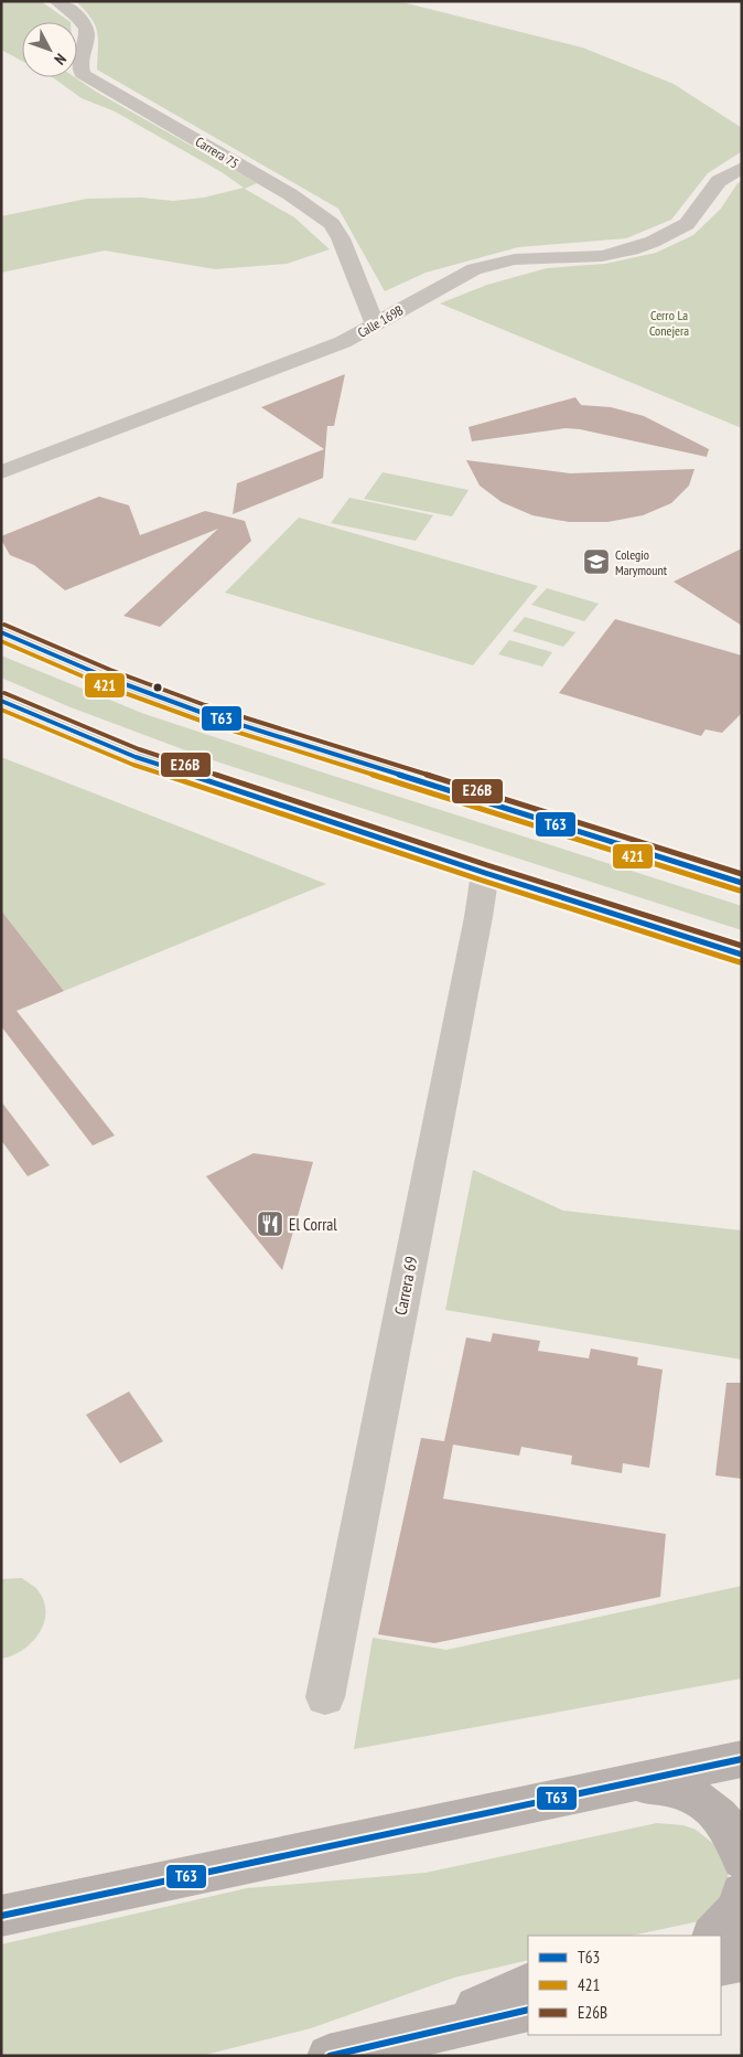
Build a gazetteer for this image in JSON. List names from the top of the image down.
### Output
{
  "streets": {
    "street": ["Carrera 75", "Calle 169B", "Carrera 69"]
  },
  "crossings": [
    ["Carrera 75", "Calle 169B"]
  ],
  "parks": ["Cerro La Conejera"],
  "places": {
    "school or university": ["Colegio Marymount"],
    "restaurant": ["El Corral"]
  },
  "lines": ["transit line E26B", "transit line T63", "transit line 421"],
  "legend": ["T63", "421", "E26B"],
  "north": "bottom right"
}
